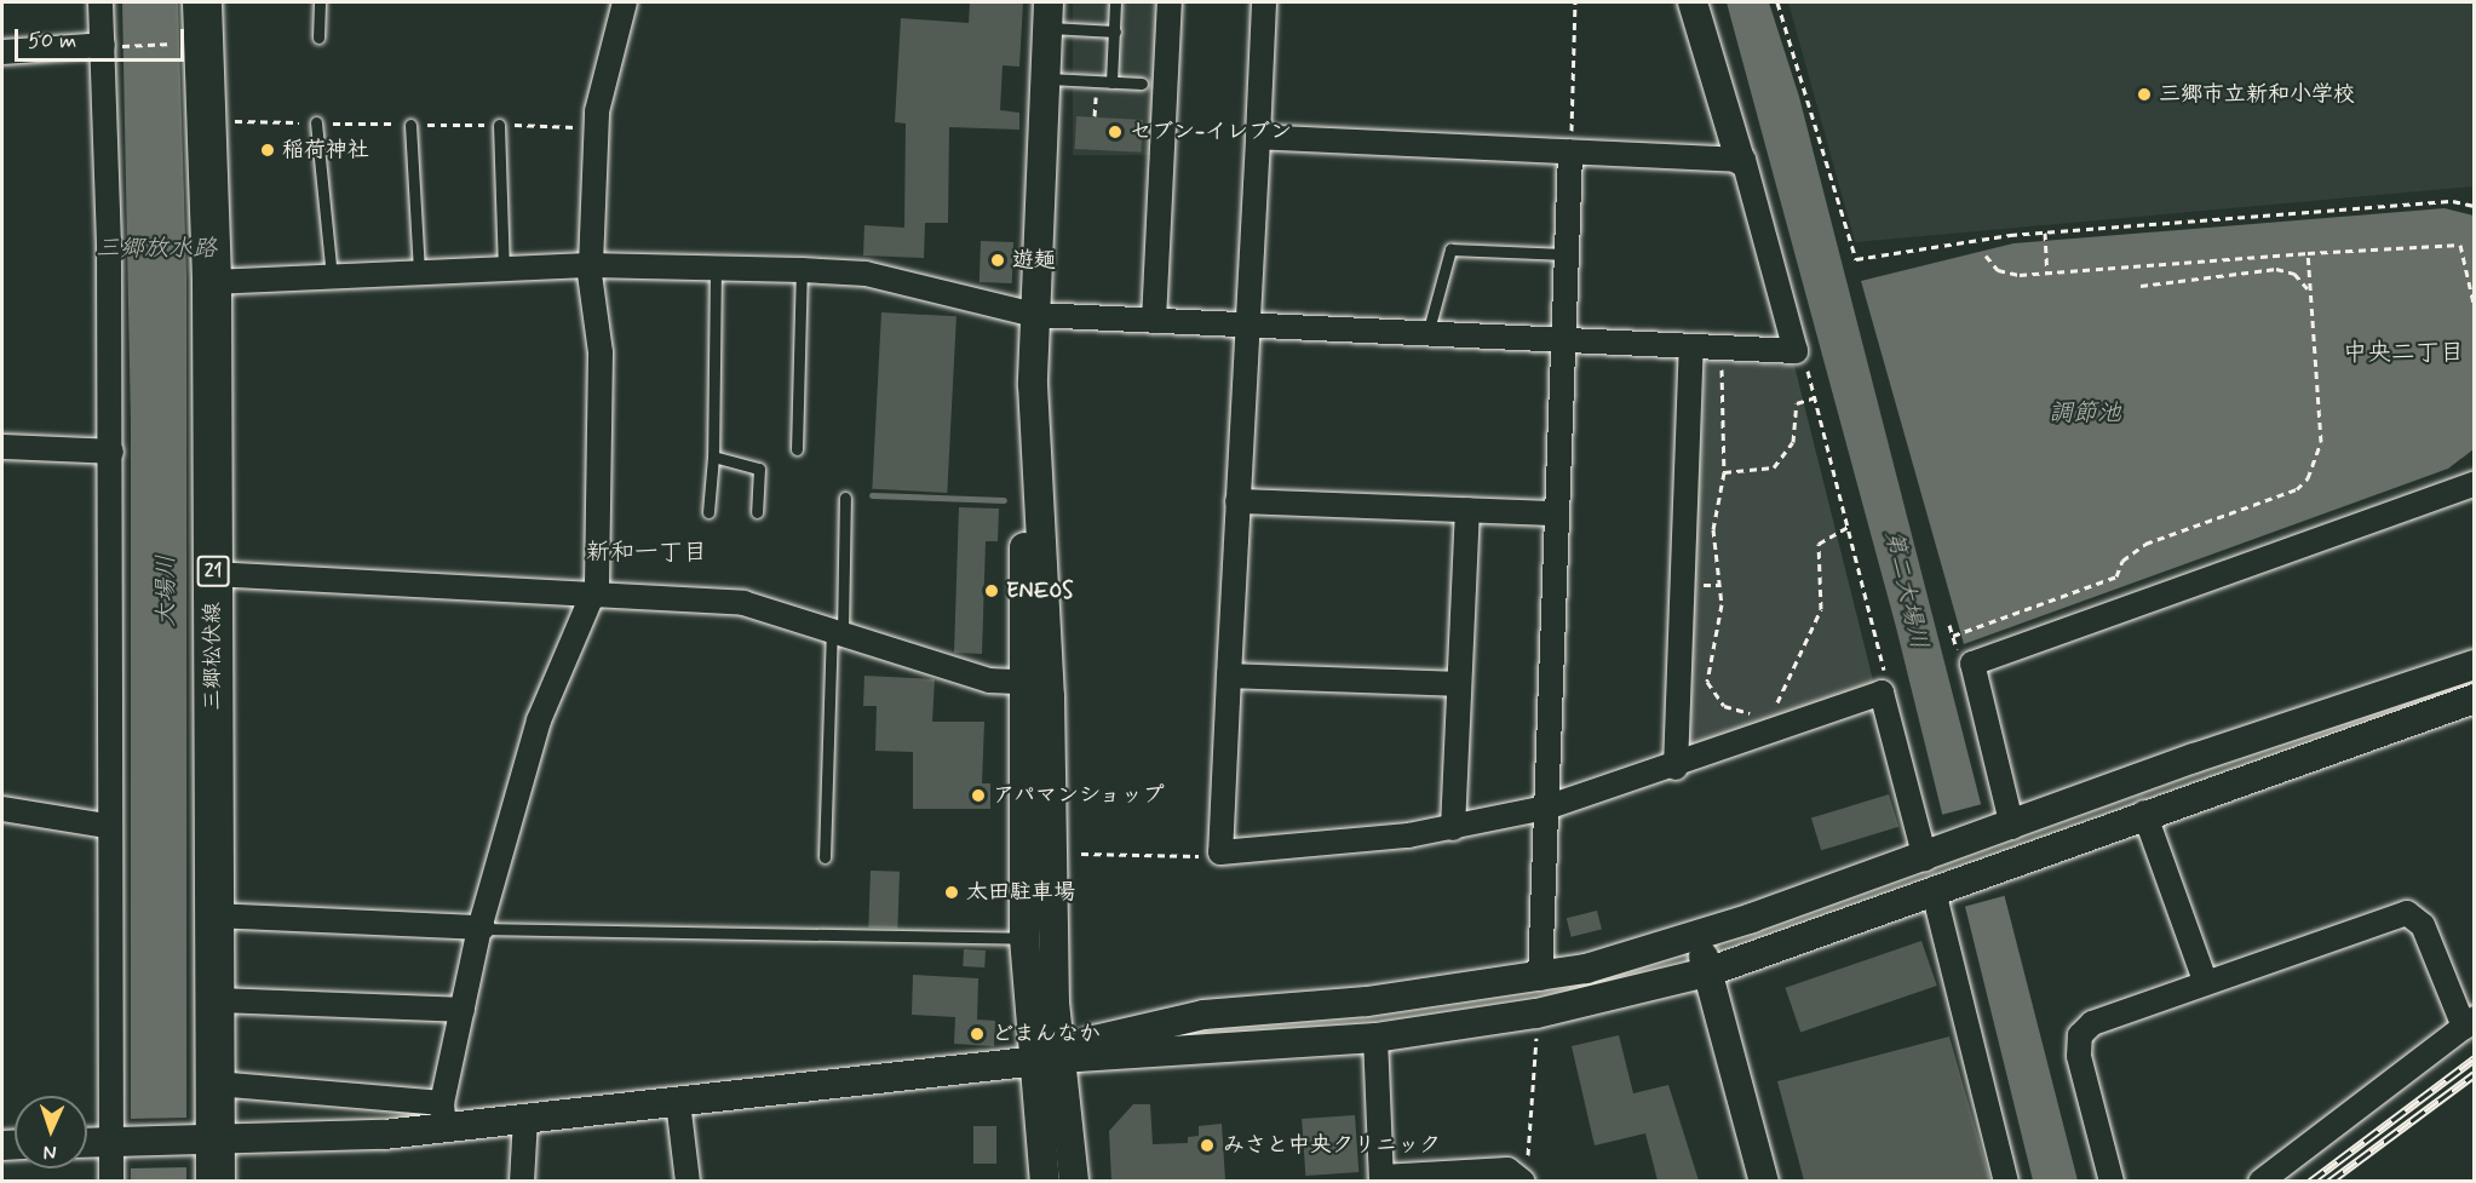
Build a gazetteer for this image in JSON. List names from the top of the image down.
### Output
{
  "streets": {
    "main road": ["21", "三郷松伏線"]
  },
  "districts": ["中央二丁目", "新和一丁目"],
  "water": [
    "三郷放水路",
    "調節池",
    "第二大場川",
    "大場川"
  ],
  "places": [
    "三郷市立新和小学校",
    "セブン-イレブン",
    "稲荷神社",
    "遊麺",
    "ENEOS",
    "アパマンショップ",
    "太田駐車場",
    "どまんなか",
    "みさと中央クリニック"
  ],
  "scale_bar": "50 m",
  "north": "bottom"
}
